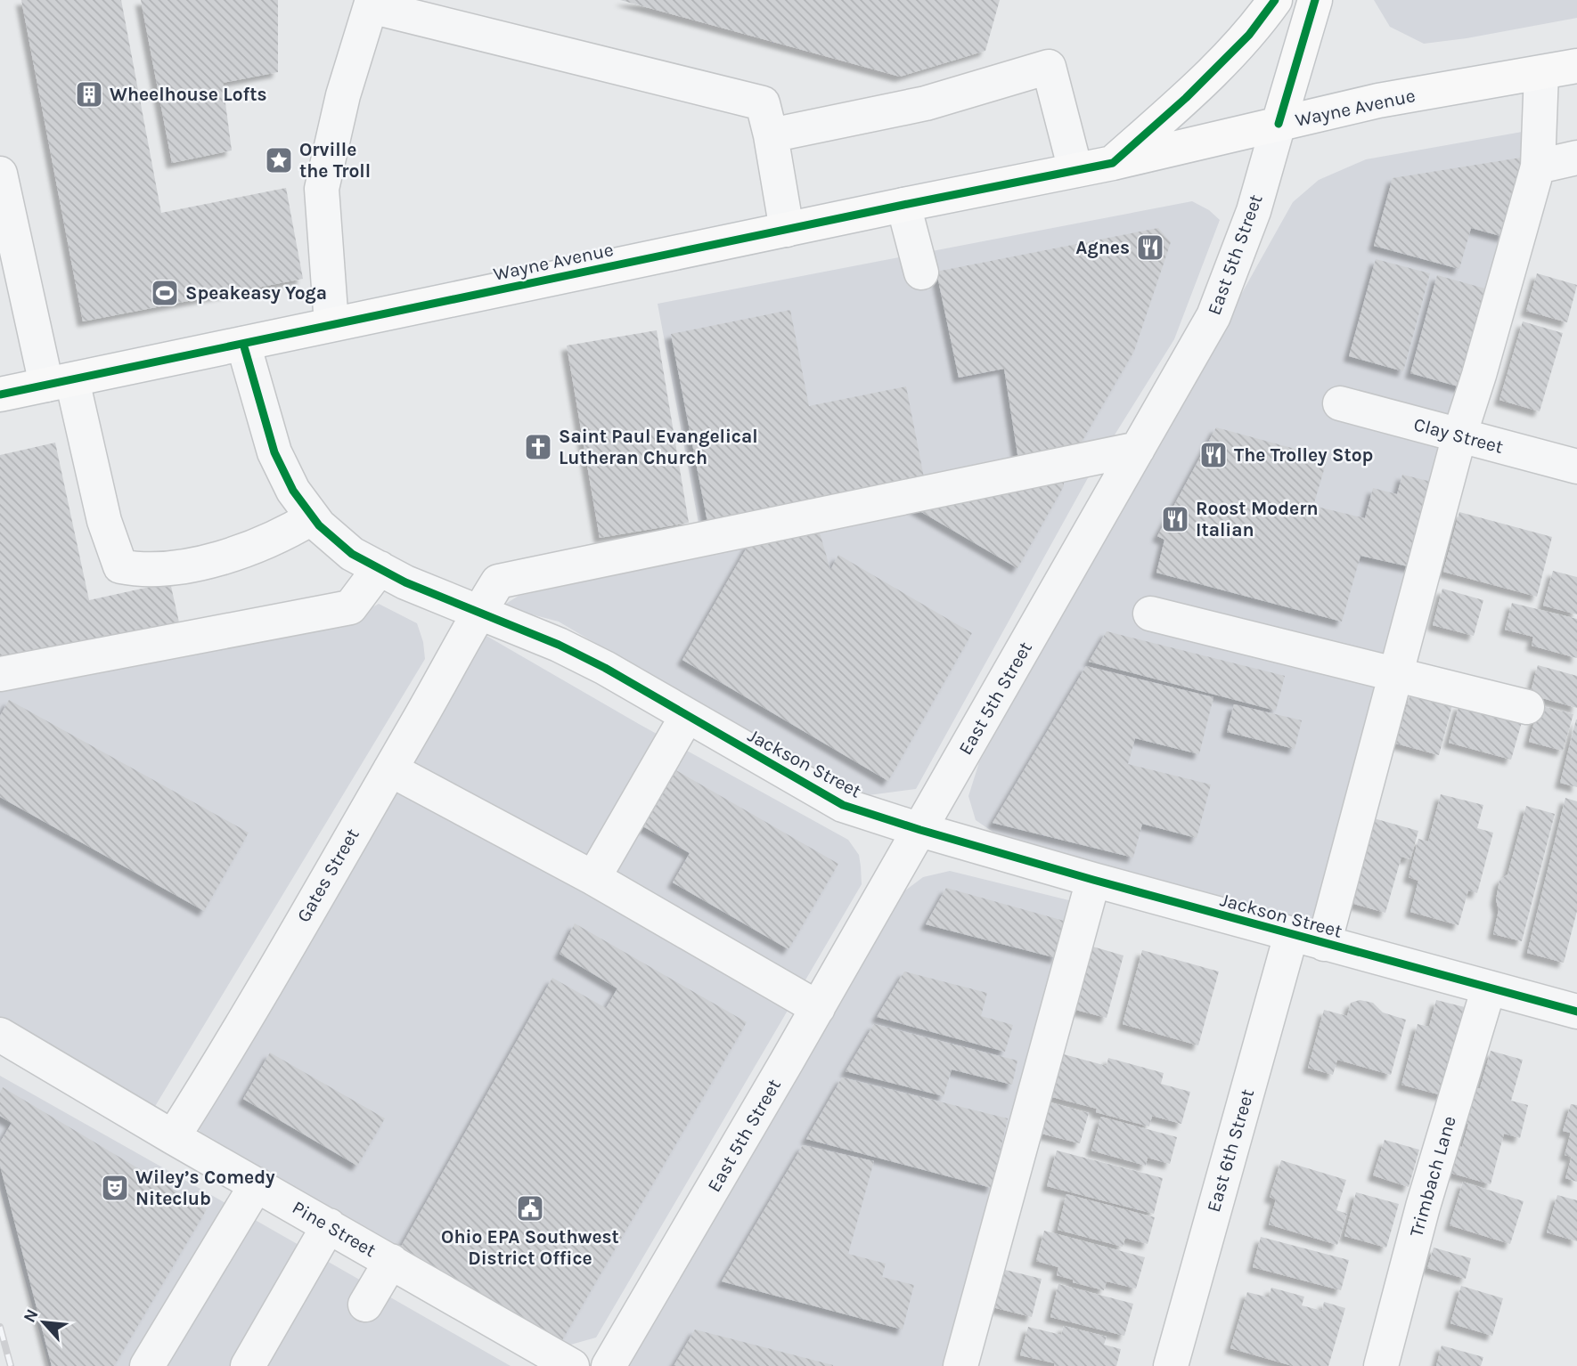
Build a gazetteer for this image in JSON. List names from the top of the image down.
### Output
{
  "streets": {
    "main road": ["Wayne Avenue", "East 5th Street"],
    "street": [
      "Clay Street",
      "Jackson Street",
      "Gates Street",
      "East 6th Street",
      "Trimbach Lane",
      "Pine Street"
    ]
  },
  "crossings": [
    ["Wayne Avenue", "East 5th Street"],
    ["Wayne Avenue", "Jackson Street"],
    ["East 5th Street", "Jackson Street"],
    ["East 5th Street", "Gates Street"],
    ["Jackson Street", "Gates Street"],
    ["Jackson Street", "East 6th Street"],
    ["Jackson Street", "Trimbach Lane"],
    ["Gates Street", "Pine Street"]
  ],
  "places": {
    "building": ["Wheelhouse Lofts"],
    "place": ["Orville the Troll"],
    "restaurant": ["Agnes", "The Trolley Stop", "Roost Modern Italian"],
    "sports": ["Speakeasy Yoga"],
    "church": ["Saint Paul Evangelical Lutheran Church"],
    "theatre": ["Wiley’s Comedy Niteclub"],
    "public building": ["Ohio EPA Southwest District Office"]
  },
  "north": "top left"
}
